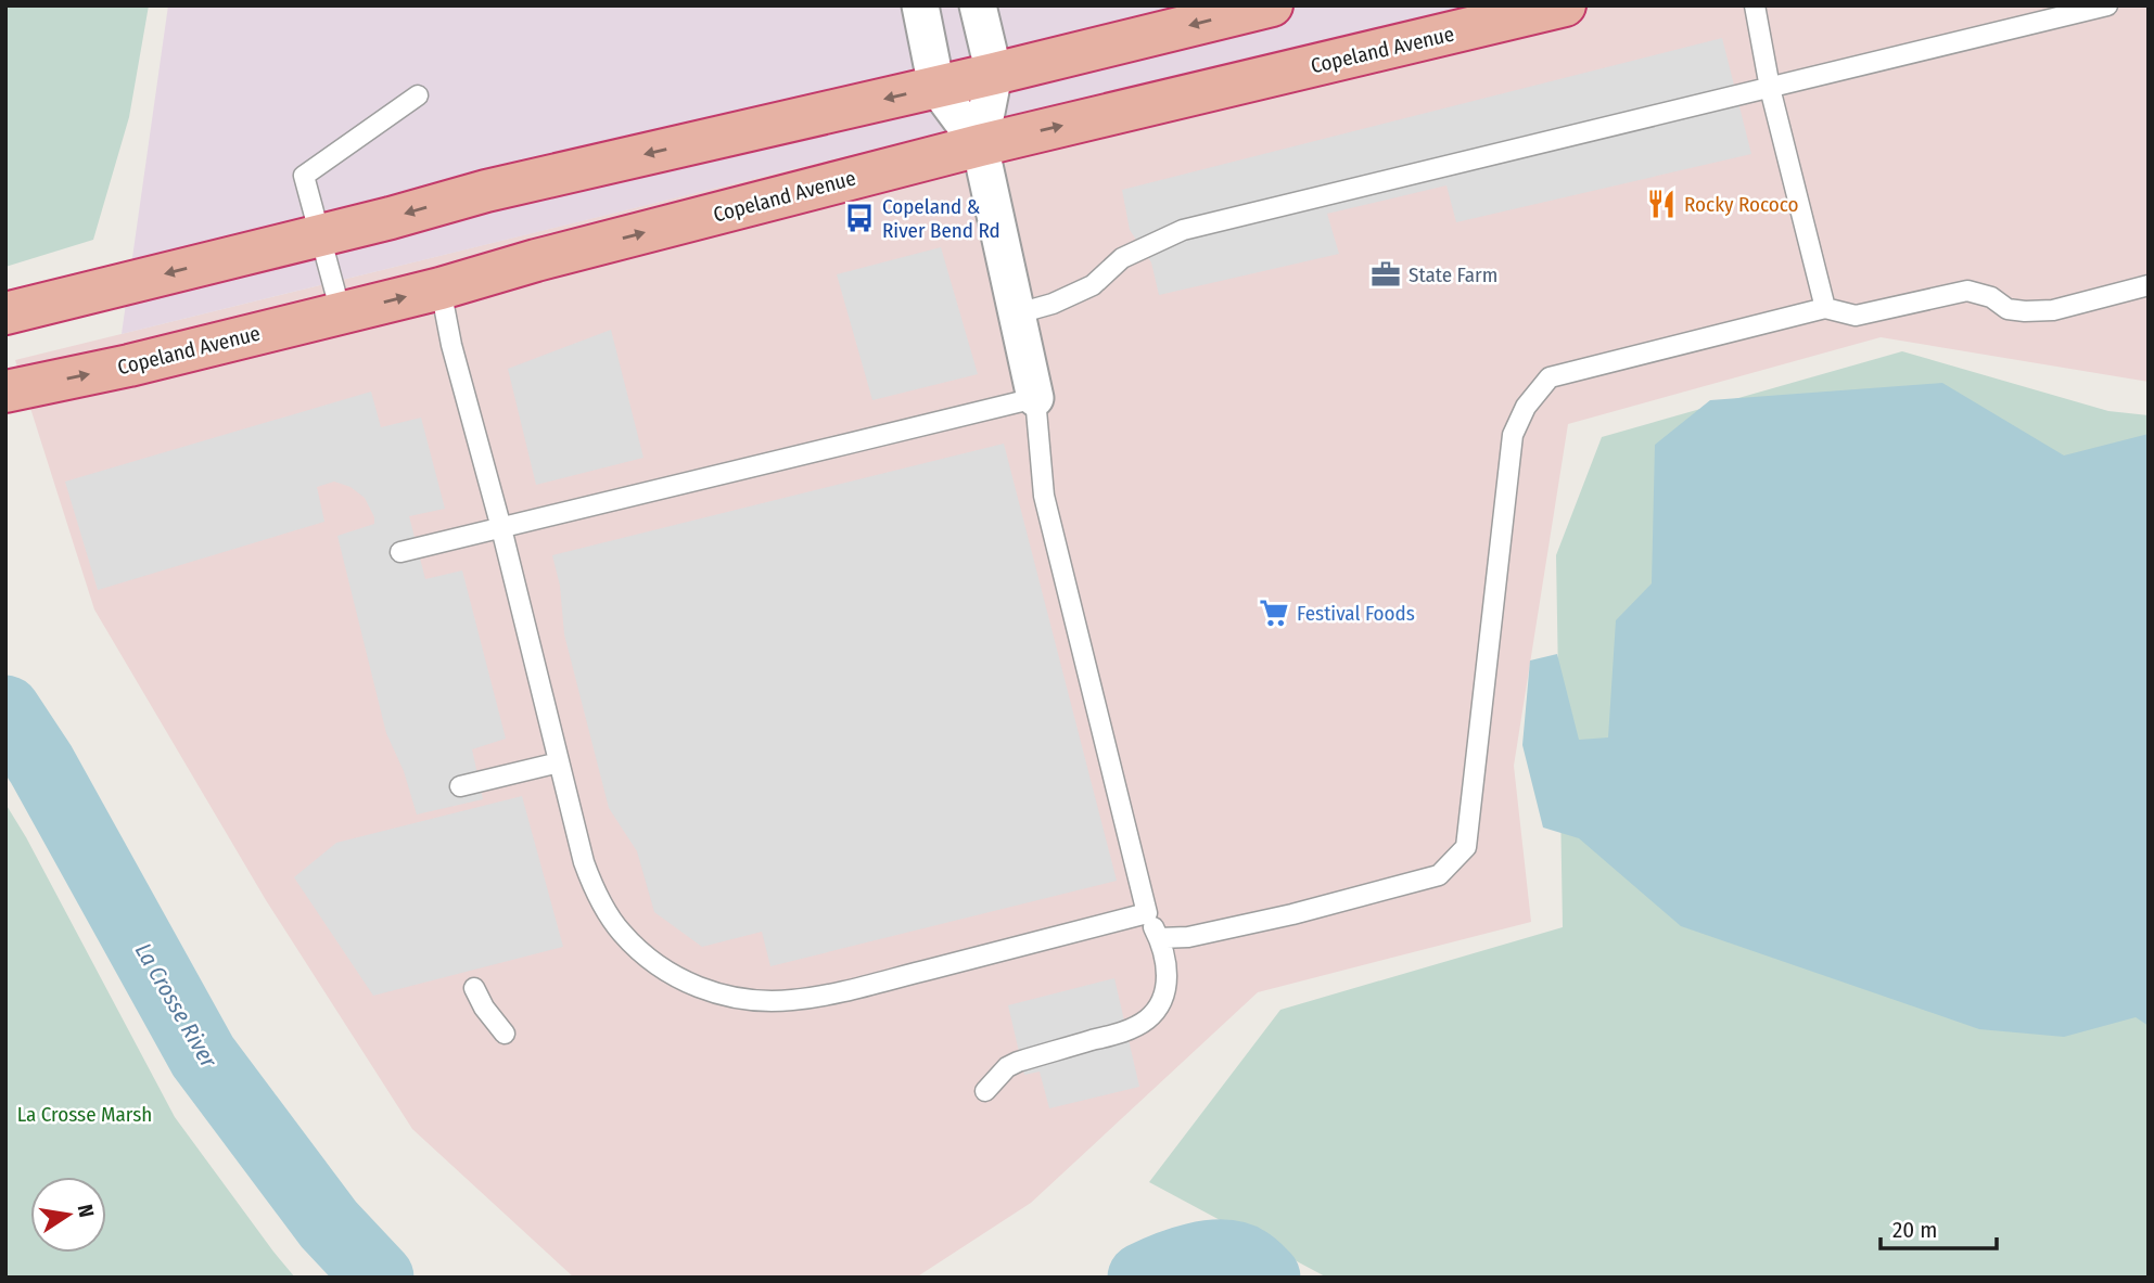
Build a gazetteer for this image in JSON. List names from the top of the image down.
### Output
{
  "streets": {
    "highway": ["Copeland Avenue"]
  },
  "water": ["La Crosse River"],
  "parks": ["La Crosse Marsh"],
  "places": {
    "restaurant": ["Rocky Rococo"],
    "bus stop": ["Copeland & River Bend Rd"],
    "office": ["State Farm"],
    "supermarket": ["Festival Foods"]
  },
  "scale_bar": "20 m",
  "north": "right"
}
